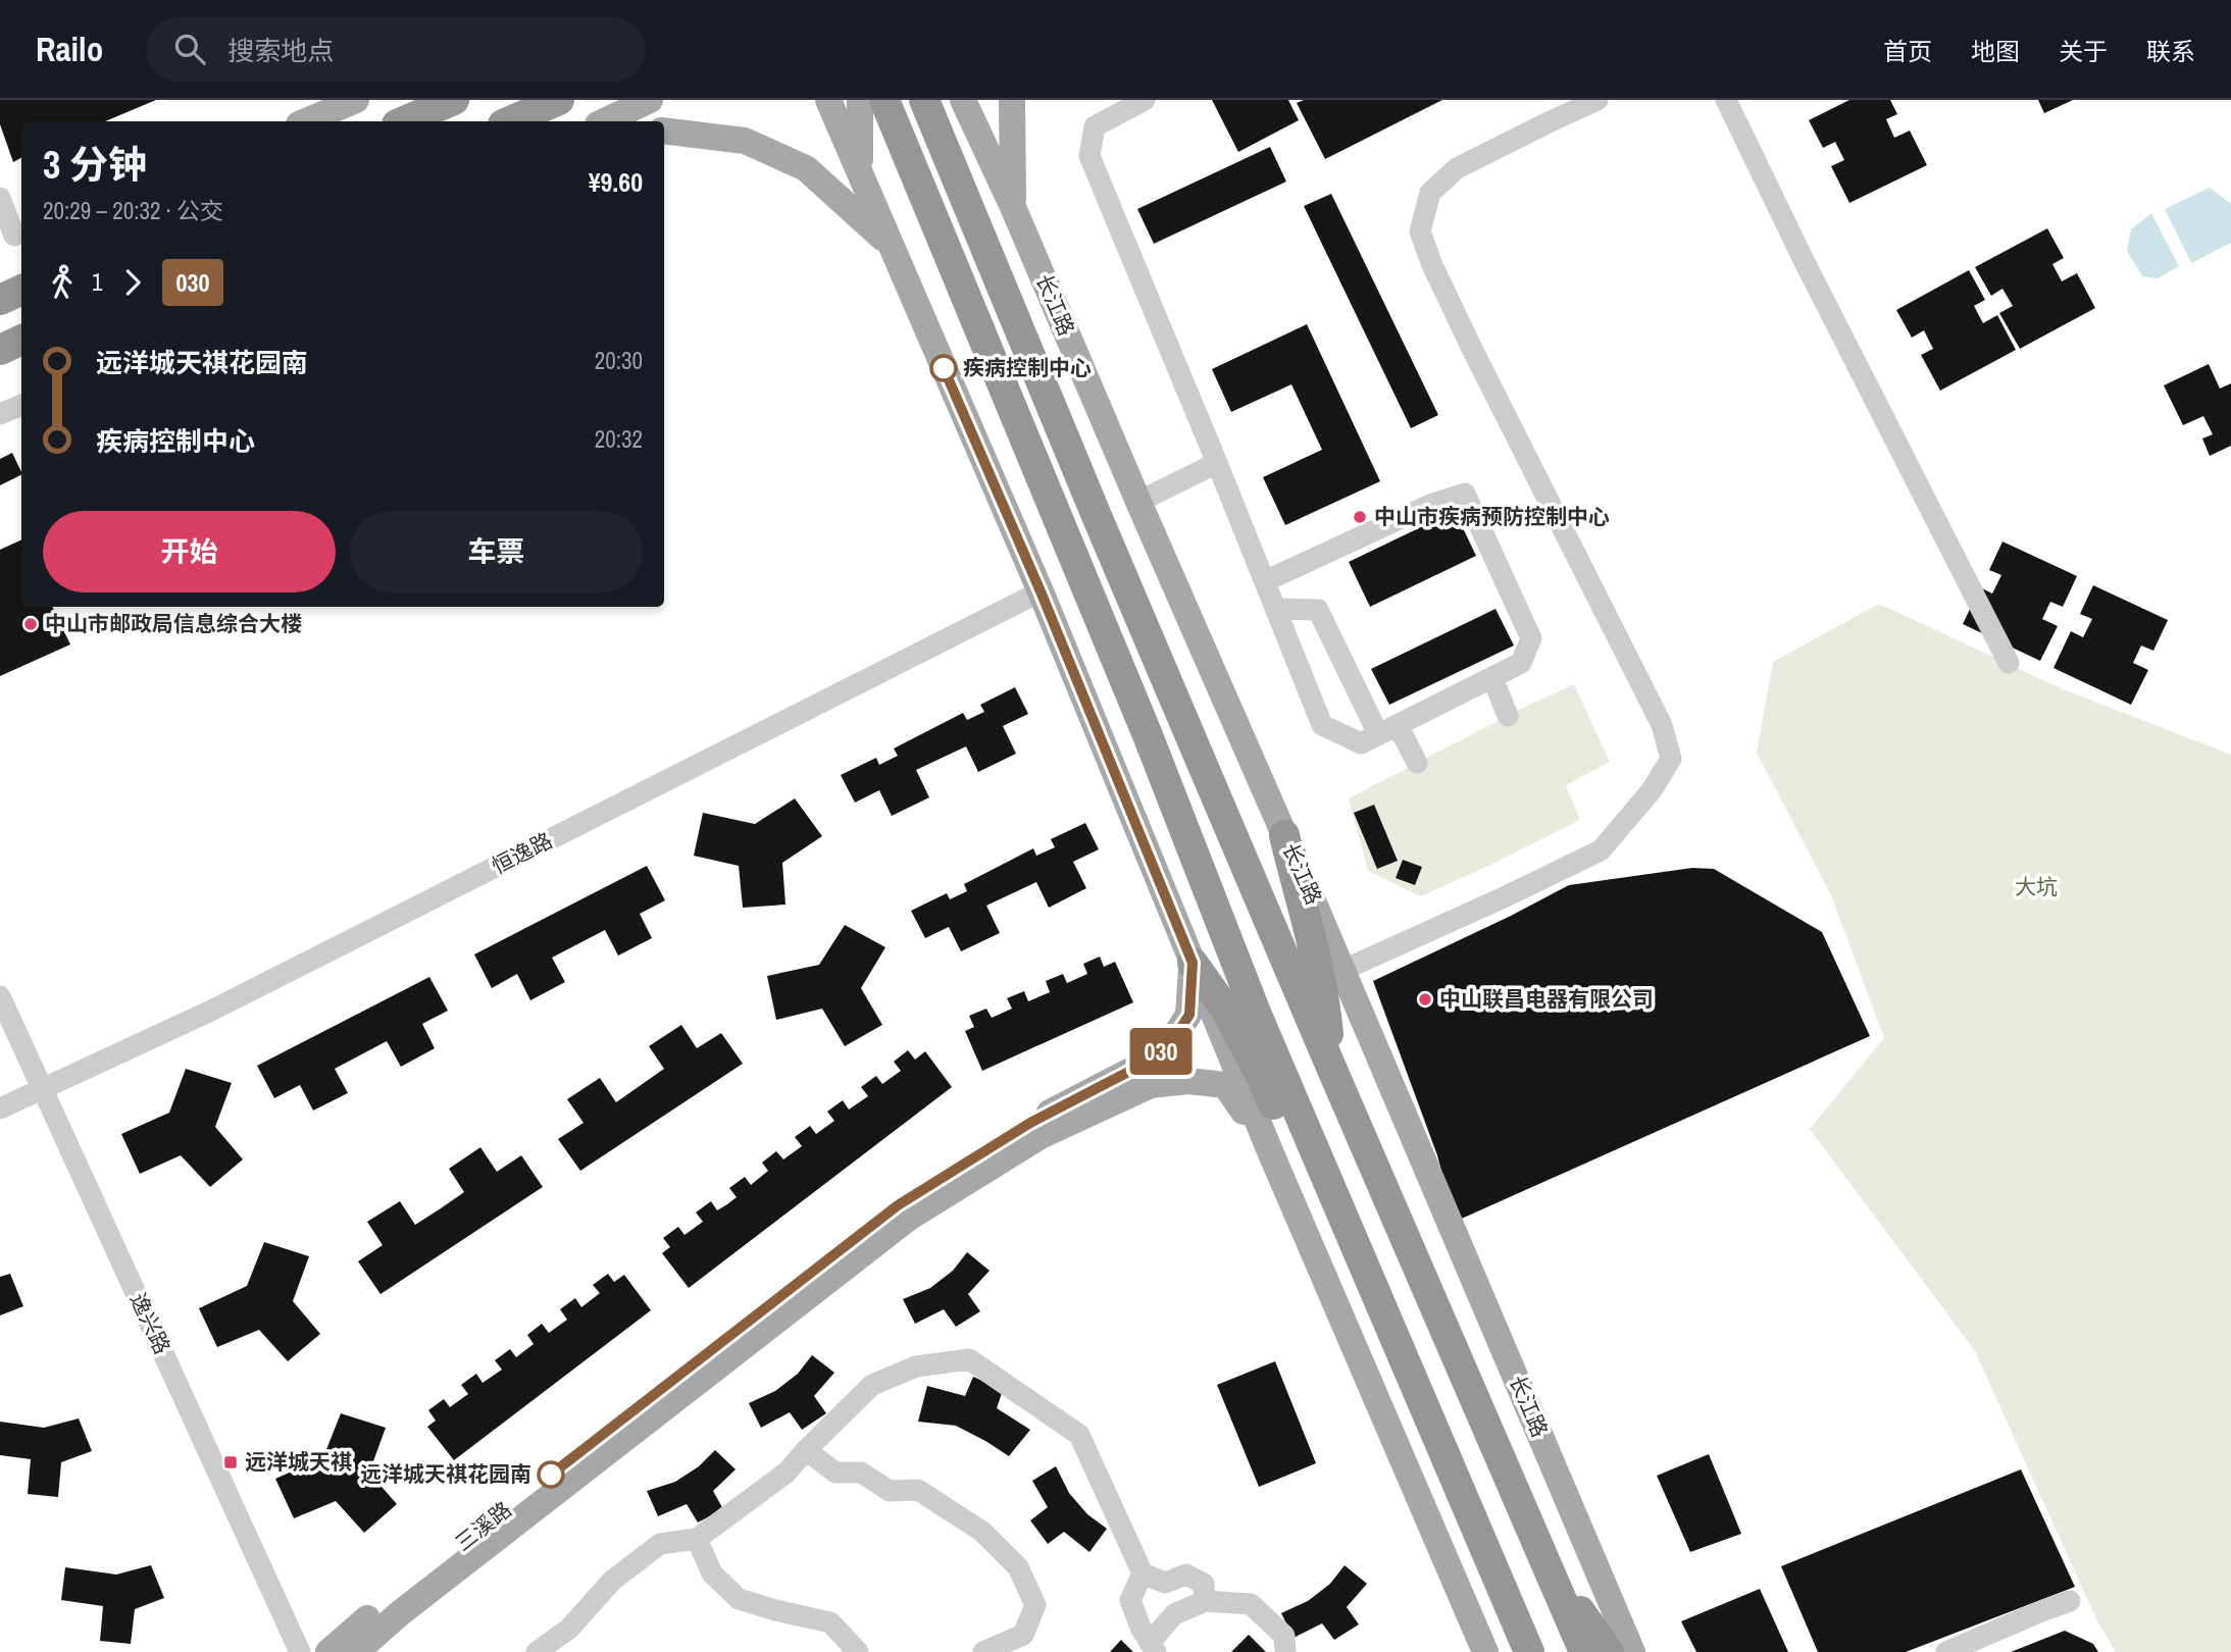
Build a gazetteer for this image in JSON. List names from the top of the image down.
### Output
{
  "streets": {
    "highway": ["长江路"],
    "main road": ["三溪路"],
    "street": ["恒逸路", "逸兴路"]
  },
  "crossings": [
    ["恒逸路", "逸兴路"]
  ],
  "parks": ["大坑"],
  "places": {
    "other": [
      "疾病控制中心",
      "中山市疾病预防控制中心",
      "中山市邮政局信息综合大楼",
      "中山联昌电器有限公司",
      "远洋城天祺花园南"
    ],
    "transit": ["远洋城天祺"]
  },
  "lines": ["bus line 030"],
  "page": {
    "header": "Railo",
    "search": "搜索地点",
    "nav": [
      "首页",
      "地图",
      "关于",
      "联系"
    ],
    "on_map": "030",
    "heading": ["3 分钟", "20:29 – 20:32 · 公交", "¥9.60"],
    "legs": ["1", "030"],
    "list": [
      {
        "name": "远洋城天祺花园南",
        "value": "20:30"
      },
      {
        "name": "疾病控制中心",
        "value": "20:32"
      }
    ],
    "buttons": ["开始", "车票"]
  }
}
